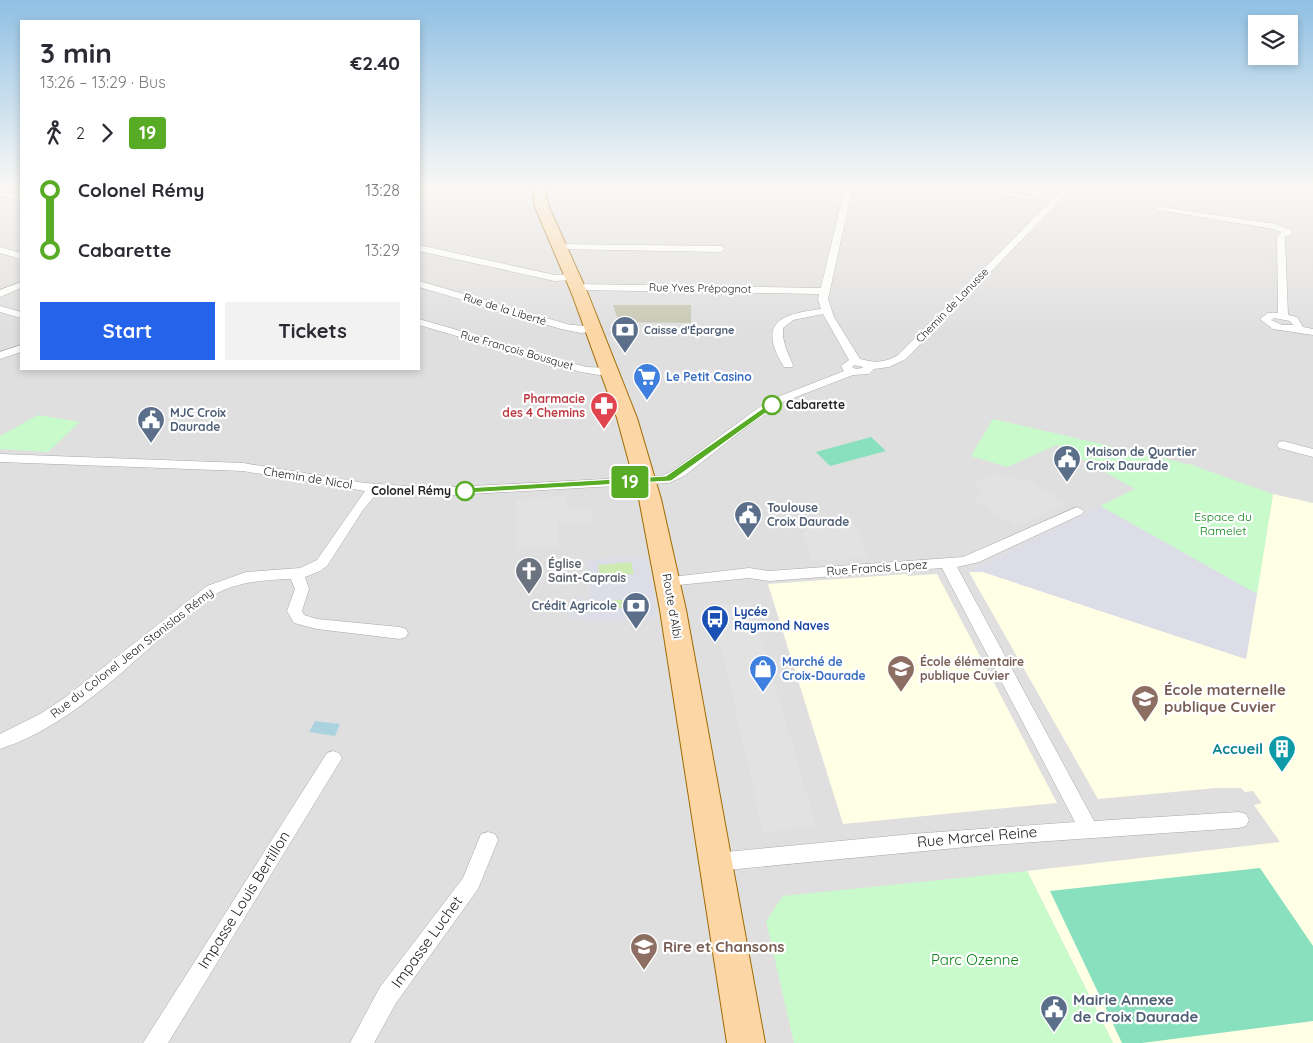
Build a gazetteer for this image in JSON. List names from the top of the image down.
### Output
{
  "streets": {
    "main road": ["Route d'Albi"],
    "street": [
      "Rue Yves Prépognot",
      "Chemin de Lanusse",
      "Rue de la Liberté",
      "Rue François Bousquet",
      "Chemin de Nicol",
      "Rue Francis Lopez",
      "Rue du Colonel Jean Stanislas Rémy",
      "Rue Marcel Reine",
      "Impasse Louis Bertillon",
      "Impasse Luchet"
    ]
  },
  "crossings": [
    ["Rue Yves Prépognot", "Route d'Albi"],
    ["Rue de la Liberté", "Route d'Albi"],
    ["Rue François Bousquet", "Route d'Albi"],
    ["Chemin de Nicol", "Route d'Albi"],
    ["Chemin de Nicol", "Rue du Colonel Jean Stanislas Rémy"],
    ["Rue Francis Lopez", "Route d'Albi"],
    ["Route d'Albi", "Rue Marcel Reine"]
  ],
  "parks": ["Espace du Ramelet", "Parc Ozenne"],
  "places": {
    "bank": ["Caisse d'Épargne", "Crédit Agricole"],
    "supermarket": ["Le Petit Casino"],
    "other": ["Cabarette", "Colonel Rémy"],
    "pharmacy": ["Pharmacie des 4 Chemins"],
    "public building": [
      "MJC Croix Daurade",
      "Maison de Quartier Croix Daurade",
      "Toulouse Croix Daurade",
      "Mairie Annexe de Croix Daurade"
    ],
    "church": ["Église Saint-Caprais"],
    "bus stop": ["Lycée Raymond Naves"],
    "shop": ["Marché de Croix-Daurade"],
    "school or university": ["École élémentaire publique Cuvier", "École maternelle publique Cuvier", "Rire et Chansons"],
    "building": ["Accueil"]
  },
  "lines": ["bus line 19"],
  "page": {
    "on_map": "19",
    "heading": ["3 min", "13:26 – 13:29 · Bus", "€2.40"],
    "legs": ["2", "19"],
    "list": [
      {
        "name": "Colonel Rémy",
        "value": "13:28"
      },
      {
        "name": "Cabarette",
        "value": "13:29"
      }
    ],
    "buttons": ["Start", "Tickets"]
  }
}
